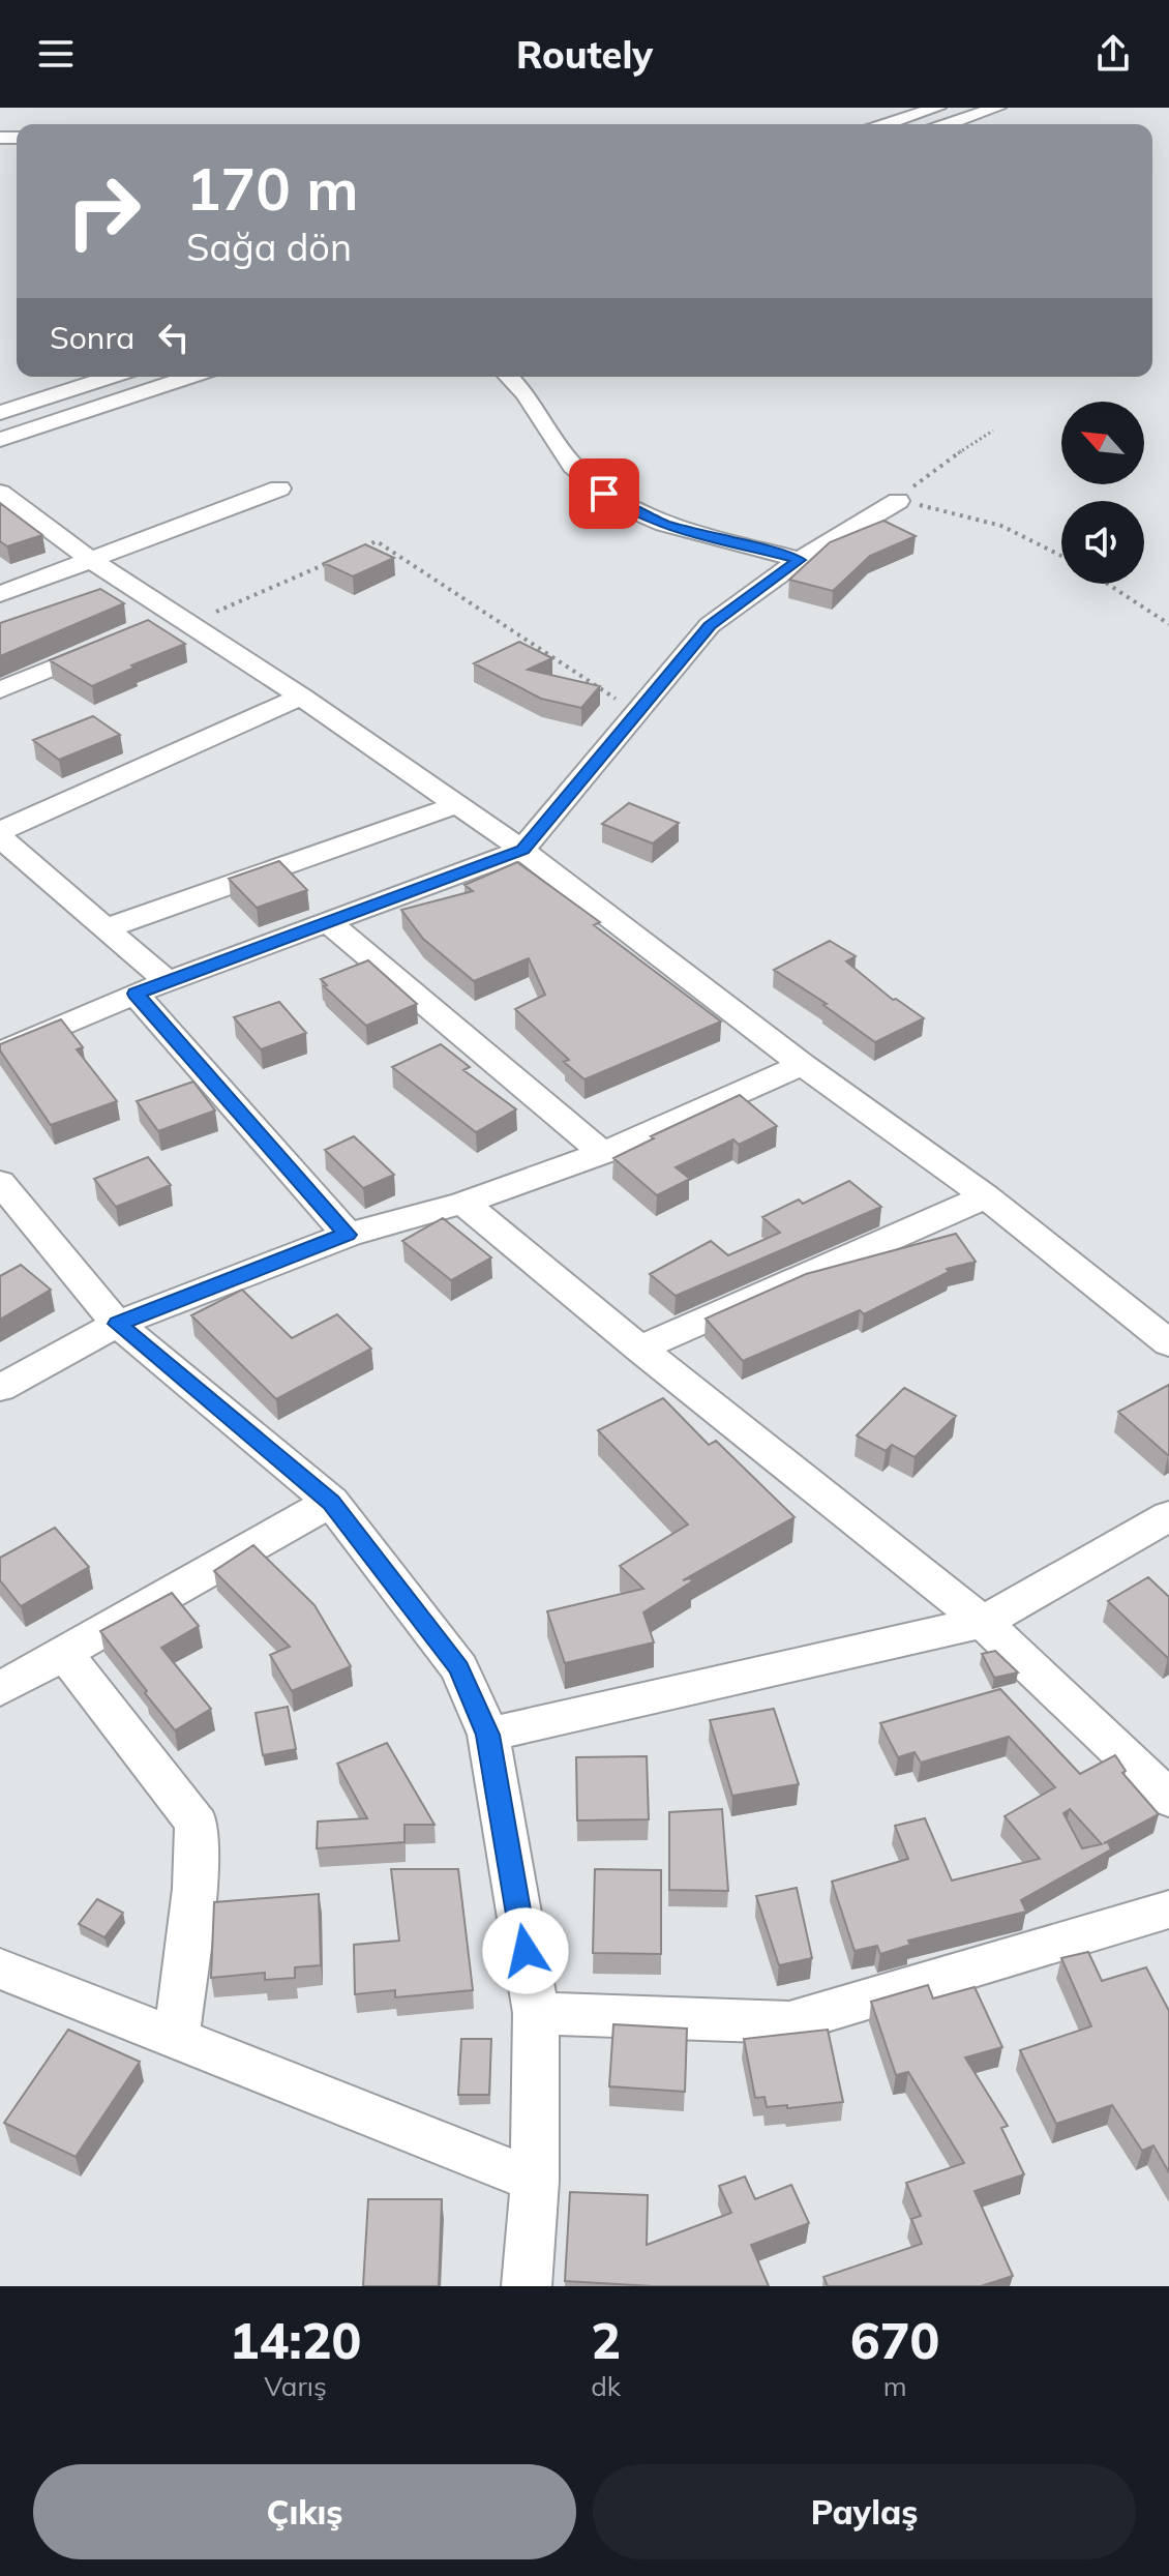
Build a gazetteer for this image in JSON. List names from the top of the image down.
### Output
{
  "north": "top left",
  "page": {
    "header": "Routely",
    "turn": ["170 m", "Sağa dön"],
    "then": "Sonra",
    "eta": [
      "14:20",
      "Varış",
      "2",
      "dk",
      "670",
      "m"
    ],
    "buttons": ["Çıkış", "Paylaş"]
  }
}
